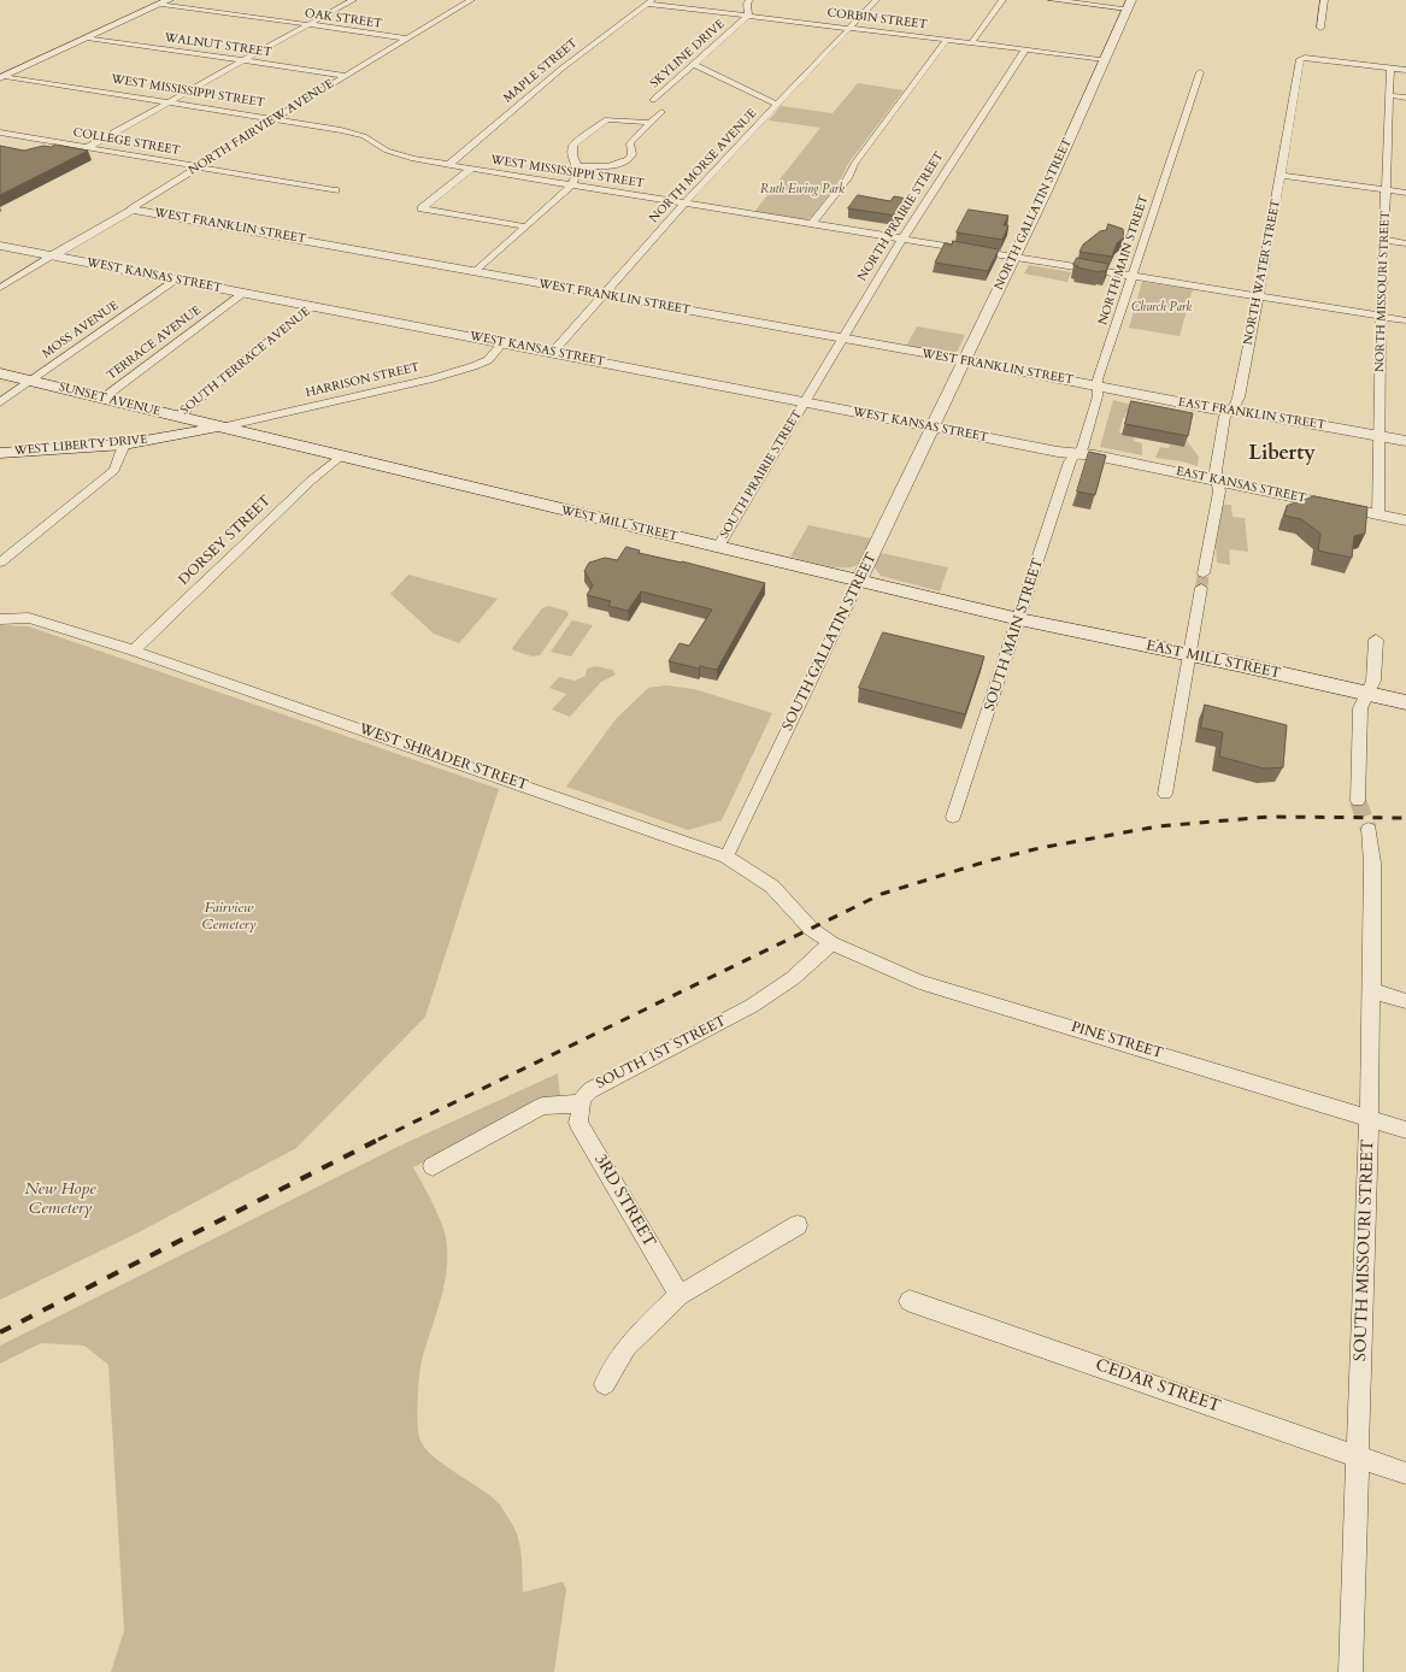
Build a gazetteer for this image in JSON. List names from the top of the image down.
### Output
{
  "streets": {
    "main road": [
      "SUNSET AVENUE",
      "WEST LIBERTY DRIVE",
      "WEST MILL STREET",
      "EAST MILL STREET"
    ],
    "street": [
      "OAK STREET",
      "CORBIN STREET",
      "WALNUT STREET",
      "SKYLINE DRIVE",
      "MAPLE STREET",
      "WEST MISSISSIPPI STREET",
      "NORTH FAIRVIEW AVENUE",
      "COLLEGE STREET",
      "NORTH MORSE AVENUE",
      "NORTH GALLATIN STREET",
      "NORTH PRAIRIE STREET",
      "WEST FRANKLIN STREET",
      "NORTH MAIN STREET",
      "NORTH WATER STREET",
      "WEST KANSAS STREET",
      "NORTH MISSOURI STREET",
      "MOSS AVENUE",
      "TERRACE AVENUE",
      "SOUTH TERRACE AVENUE",
      "HARRISON STREET",
      "EAST FRANKLIN STREET",
      "SOUTH PRAIRIE STREET",
      "EAST KANSAS STREET",
      "DORSEY STREET",
      "SOUTH MAIN STREET",
      "SOUTH GALLATIN STREET",
      "WEST SHRADER STREET",
      "PINE STREET",
      "SOUTH 1ST STREET",
      "3RD STREET",
      "SOUTH MISSOURI STREET",
      "CEDAR STREET"
    ]
  },
  "crossings": [
    ["OAK STREET", "NORTH FAIRVIEW AVENUE"],
    ["CORBIN STREET", "SKYLINE DRIVE"],
    ["CORBIN STREET", "MAPLE STREET"],
    ["CORBIN STREET", "NORTH MORSE AVENUE"],
    ["CORBIN STREET", "NORTH GALLATIN STREET"],
    ["CORBIN STREET", "NORTH PRAIRIE STREET"],
    ["WALNUT STREET", "NORTH FAIRVIEW AVENUE"],
    ["MAPLE STREET", "WEST MISSISSIPPI STREET"],
    ["WEST MISSISSIPPI STREET", "NORTH FAIRVIEW AVENUE"],
    ["WEST MISSISSIPPI STREET", "NORTH MORSE AVENUE"],
    ["WEST MISSISSIPPI STREET", "NORTH GALLATIN STREET"],
    ["WEST MISSISSIPPI STREET", "NORTH PRAIRIE STREET"],
    ["WEST MISSISSIPPI STREET", "NORTH MAIN STREET"],
    ["WEST MISSISSIPPI STREET", "NORTH WATER STREET"],
    ["WEST MISSISSIPPI STREET", "NORTH MISSOURI STREET"],
    ["NORTH FAIRVIEW AVENUE", "COLLEGE STREET"],
    ["NORTH FAIRVIEW AVENUE", "WEST FRANKLIN STREET"],
    ["NORTH FAIRVIEW AVENUE", "WEST KANSAS STREET"],
    ["NORTH MORSE AVENUE", "WEST FRANKLIN STREET"],
    ["NORTH MORSE AVENUE", "WEST KANSAS STREET"],
    ["NORTH GALLATIN STREET", "WEST FRANKLIN STREET"],
    ["NORTH GALLATIN STREET", "WEST KANSAS STREET"],
    ["NORTH GALLATIN STREET", "SOUTH GALLATIN STREET"],
    ["NORTH PRAIRIE STREET", "WEST FRANKLIN STREET"],
    ["NORTH PRAIRIE STREET", "WEST KANSAS STREET"],
    ["NORTH PRAIRIE STREET", "SOUTH PRAIRIE STREET"],
    ["WEST FRANKLIN STREET", "NORTH MAIN STREET"],
    ["WEST FRANKLIN STREET", "EAST FRANKLIN STREET"],
    ["NORTH MAIN STREET", "WEST KANSAS STREET"],
    ["NORTH MAIN STREET", "EAST FRANKLIN STREET"],
    ["NORTH MAIN STREET", "EAST KANSAS STREET"],
    ["NORTH MAIN STREET", "SOUTH MAIN STREET"],
    ["NORTH WATER STREET", "NORTH MISSOURI STREET"],
    ["NORTH WATER STREET", "EAST FRANKLIN STREET"],
    ["NORTH WATER STREET", "EAST KANSAS STREET"],
    ["WEST KANSAS STREET", "MOSS AVENUE"],
    ["WEST KANSAS STREET", "TERRACE AVENUE"],
    ["WEST KANSAS STREET", "SOUTH TERRACE AVENUE"],
    ["WEST KANSAS STREET", "HARRISON STREET"],
    ["WEST KANSAS STREET", "SOUTH PRAIRIE STREET"],
    ["WEST KANSAS STREET", "EAST KANSAS STREET"],
    ["WEST KANSAS STREET", "SOUTH MAIN STREET"],
    ["WEST KANSAS STREET", "SOUTH GALLATIN STREET"],
    ["NORTH MISSOURI STREET", "EAST FRANKLIN STREET"],
    ["NORTH MISSOURI STREET", "EAST KANSAS STREET"],
    ["MOSS AVENUE", "SUNSET AVENUE"],
    ["TERRACE AVENUE", "SUNSET AVENUE"],
    ["SOUTH TERRACE AVENUE", "SUNSET AVENUE"],
    ["HARRISON STREET", "SUNSET AVENUE"],
    ["HARRISON STREET", "WEST LIBERTY DRIVE"],
    ["HARRISON STREET", "WEST MILL STREET"],
    ["SUNSET AVENUE", "WEST LIBERTY DRIVE"],
    ["SUNSET AVENUE", "WEST MILL STREET"],
    ["WEST LIBERTY DRIVE", "WEST MILL STREET"],
    ["SOUTH PRAIRIE STREET", "WEST MILL STREET"],
    ["EAST KANSAS STREET", "SOUTH MAIN STREET"],
    ["WEST MILL STREET", "DORSEY STREET"],
    ["WEST MILL STREET", "SOUTH MAIN STREET"],
    ["WEST MILL STREET", "SOUTH GALLATIN STREET"],
    ["WEST MILL STREET", "EAST MILL STREET"],
    ["DORSEY STREET", "WEST SHRADER STREET"],
    ["SOUTH MAIN STREET", "EAST MILL STREET"],
    ["SOUTH GALLATIN STREET", "WEST SHRADER STREET"],
    ["WEST SHRADER STREET", "PINE STREET"],
    ["WEST SHRADER STREET", "SOUTH 1ST STREET"],
    ["PINE STREET", "SOUTH 1ST STREET"],
    ["PINE STREET", "SOUTH MISSOURI STREET"],
    ["SOUTH 1ST STREET", "3RD STREET"],
    ["SOUTH MISSOURI STREET", "CEDAR STREET"]
  ],
  "districts": ["Liberty"],
  "parks": [
    "Ruth Ewing Park",
    "Church Park",
    "Fairview Cemetery",
    "New Hope Cemetery"
  ]
}
